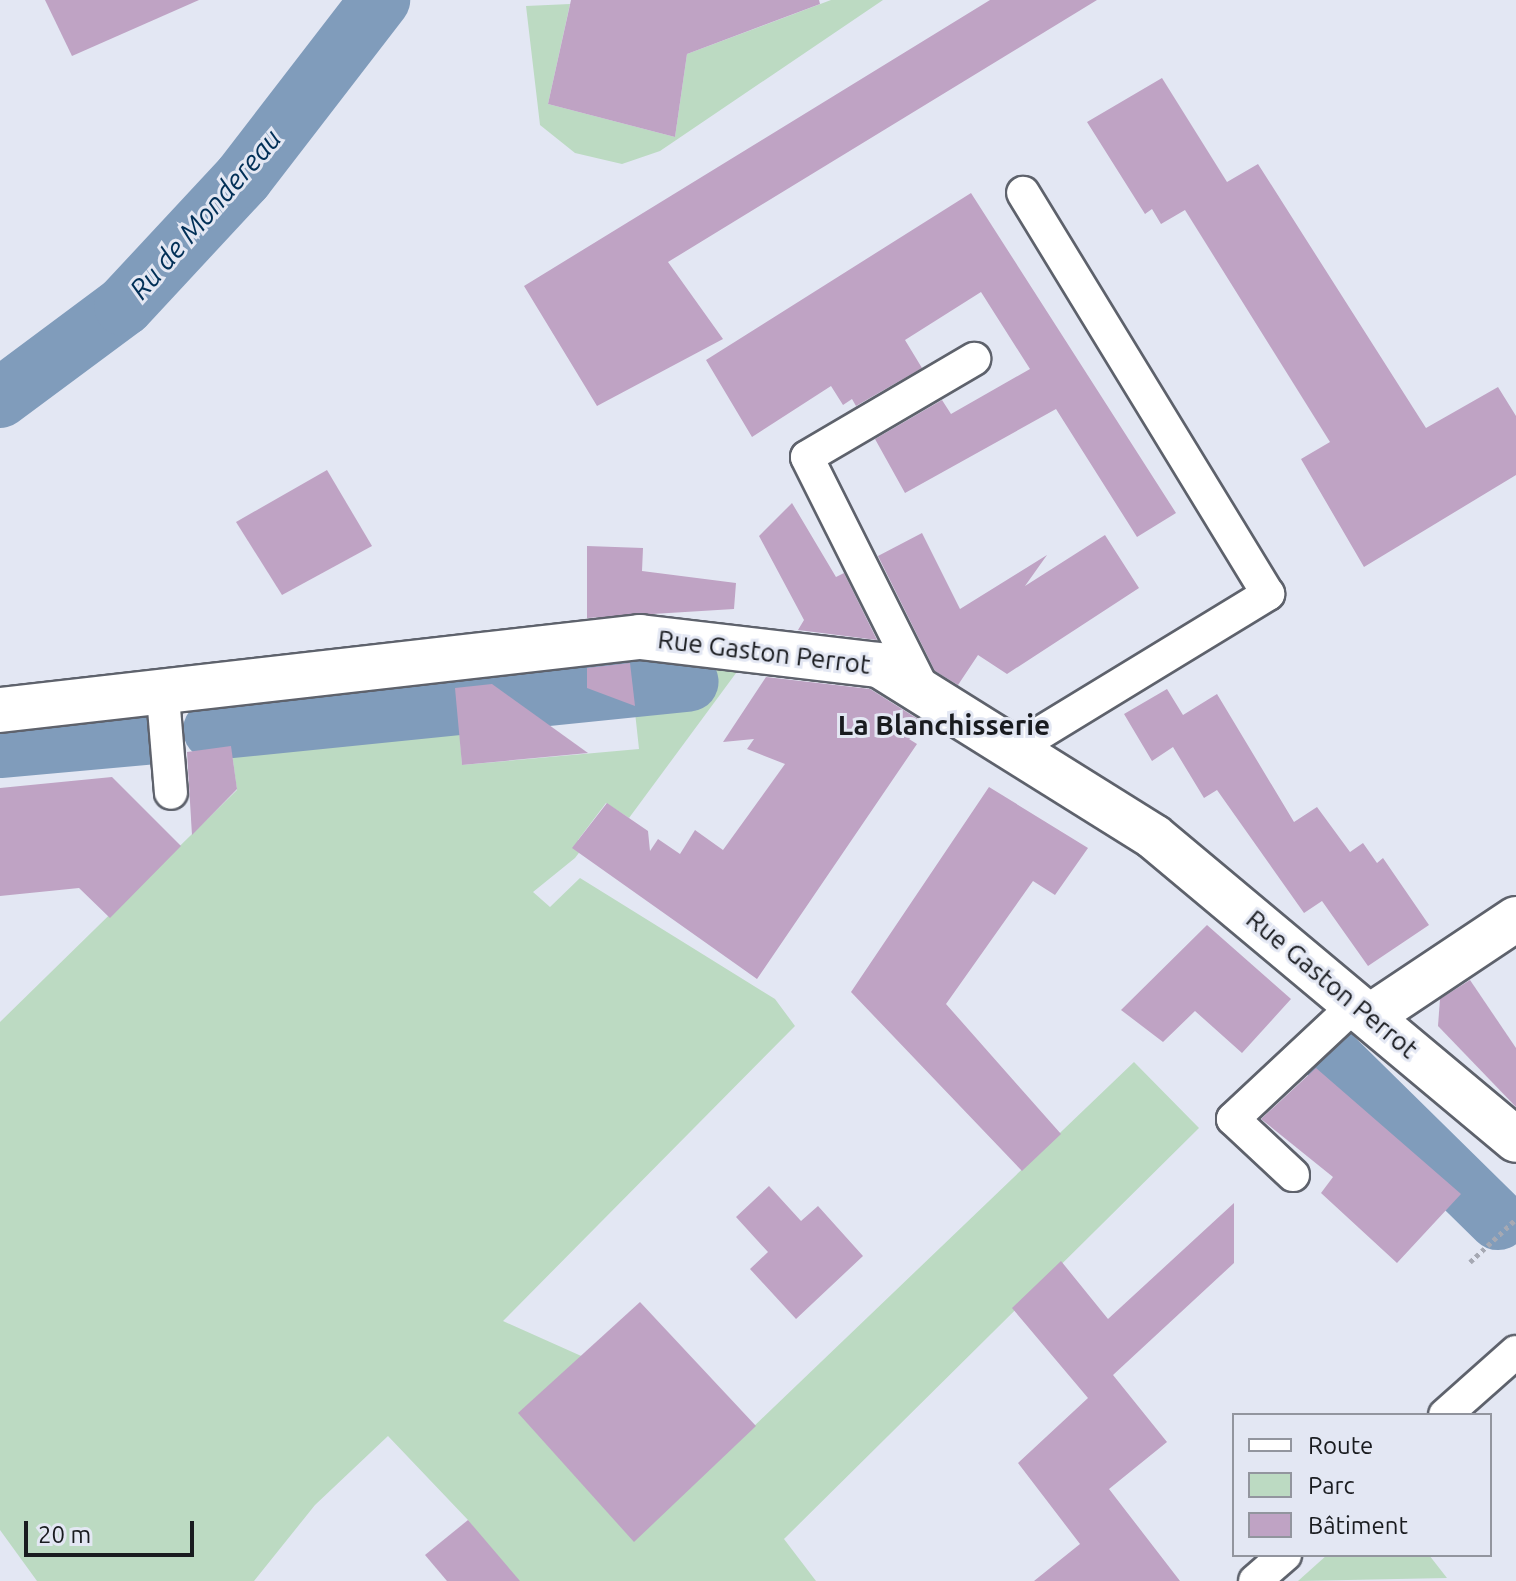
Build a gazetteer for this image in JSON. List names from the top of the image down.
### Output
{
  "streets": {
    "street": ["Rue Gaston Perrot"]
  },
  "districts": ["La Blanchisserie"],
  "water": ["Ru de Mondereau"],
  "legend": ["Route", "Parc", "Bâtiment"],
  "scale_bar": "20 m"
}
